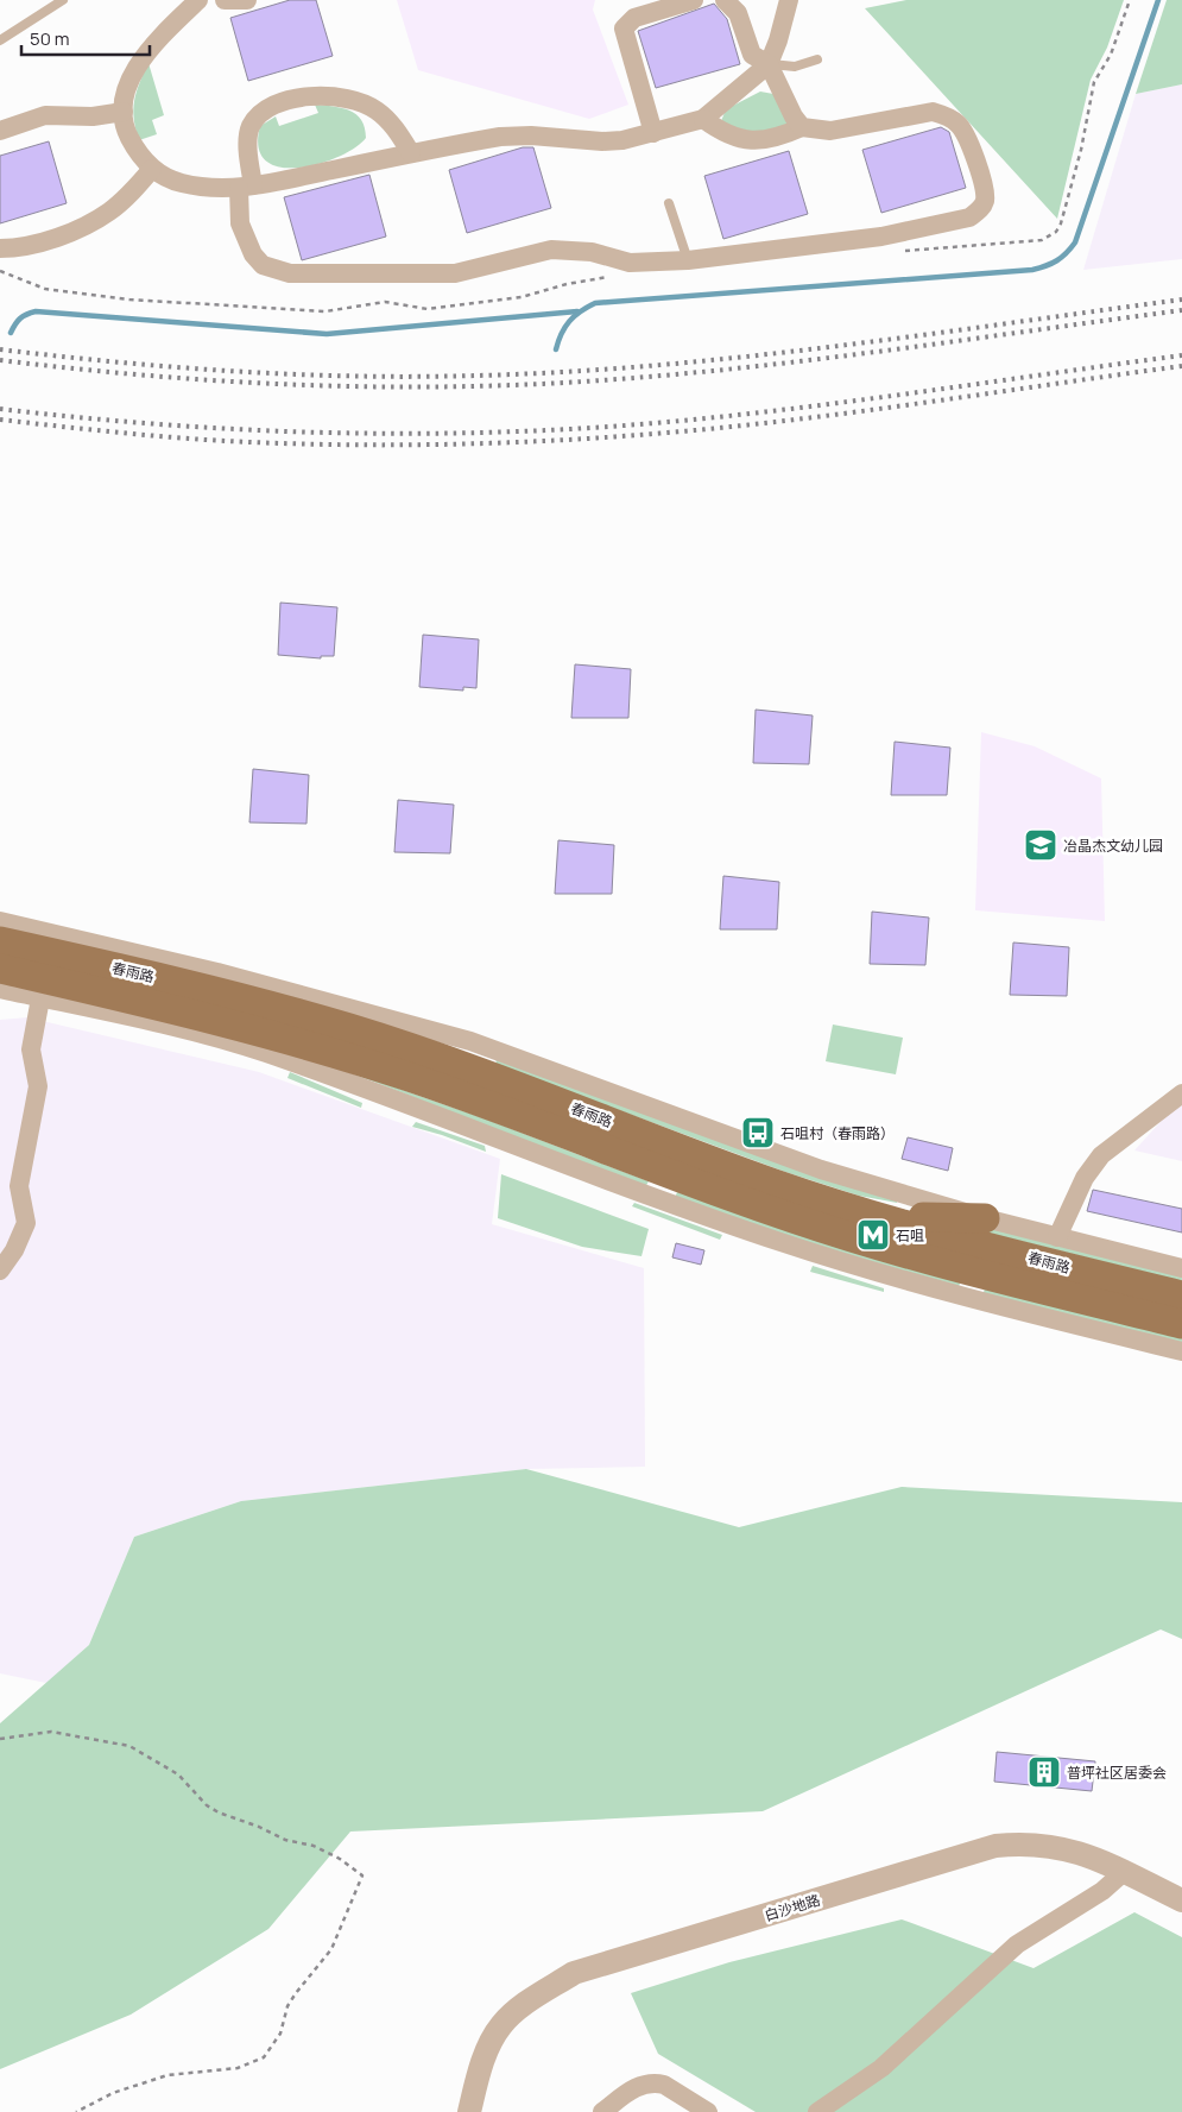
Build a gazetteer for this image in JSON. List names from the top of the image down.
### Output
{
  "streets": {
    "main road": ["春雨路"],
    "street": ["白沙地路"]
  },
  "places": {
    "school or university": ["冶晶杰文幼儿园"],
    "bus stop": ["石咀村（春雨路）"],
    "metro station": ["石咀"],
    "building": ["普坪社区居委会"]
  },
  "scale_bar": "50 m"
}
